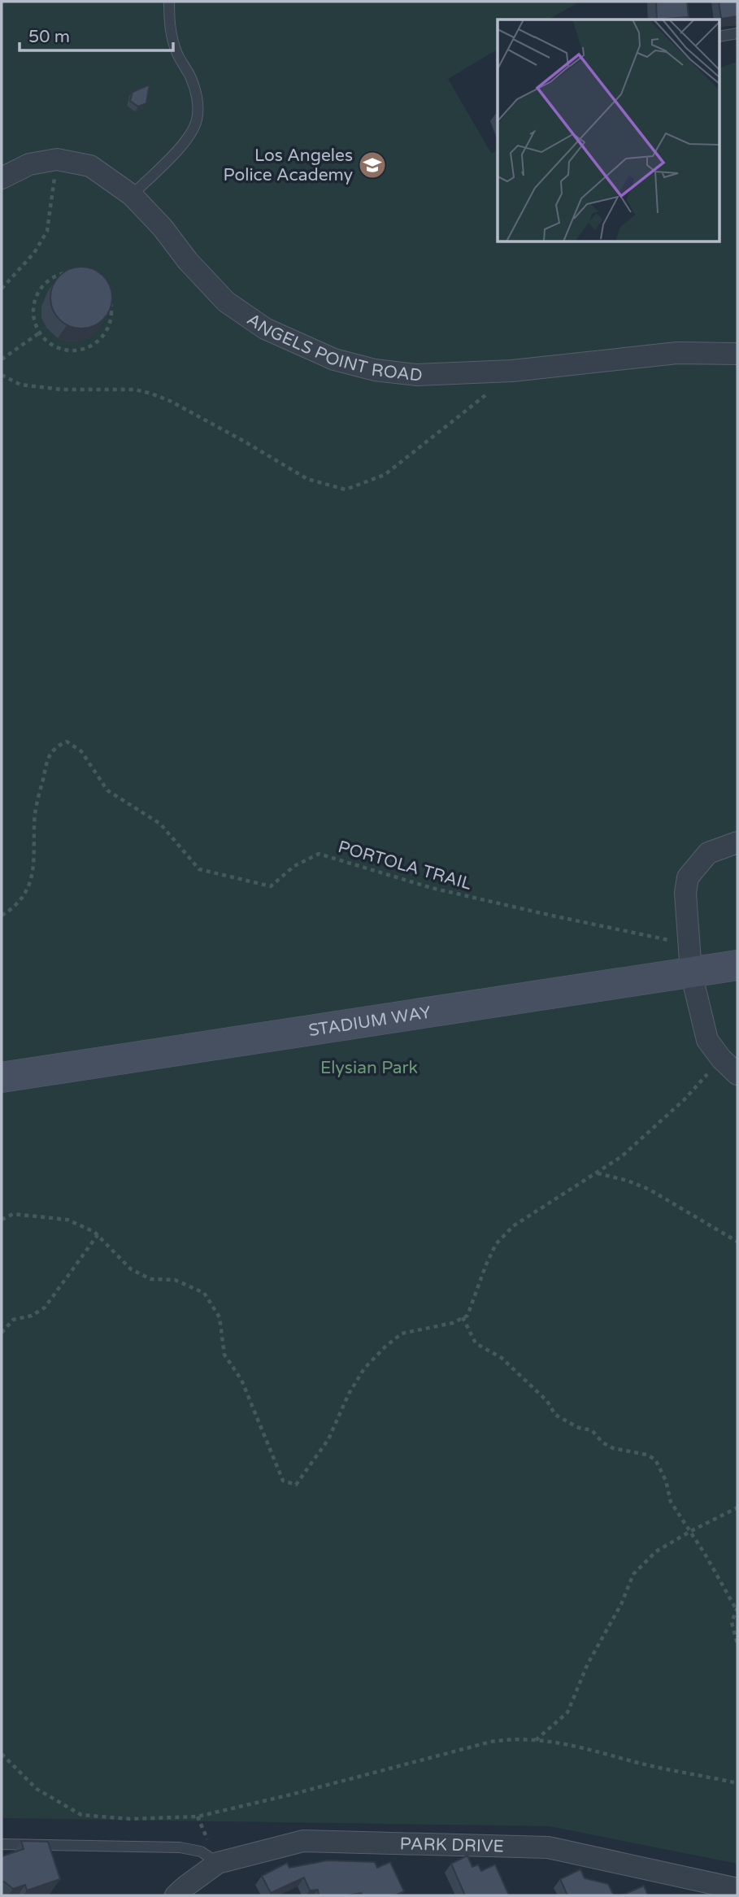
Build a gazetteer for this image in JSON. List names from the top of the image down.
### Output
{
  "streets": {
    "main road": ["STADIUM WAY"],
    "street": ["ANGELS POINT ROAD", "PARK DRIVE"],
    "path": ["PORTOLA TRAIL"]
  },
  "crossings": [
    ["PORTOLA TRAIL", "STADIUM WAY"]
  ],
  "parks": ["Elysian Park"],
  "places": {
    "school or university": ["Los Angeles Police Academy"]
  },
  "scale_bar": "50 m"
}
